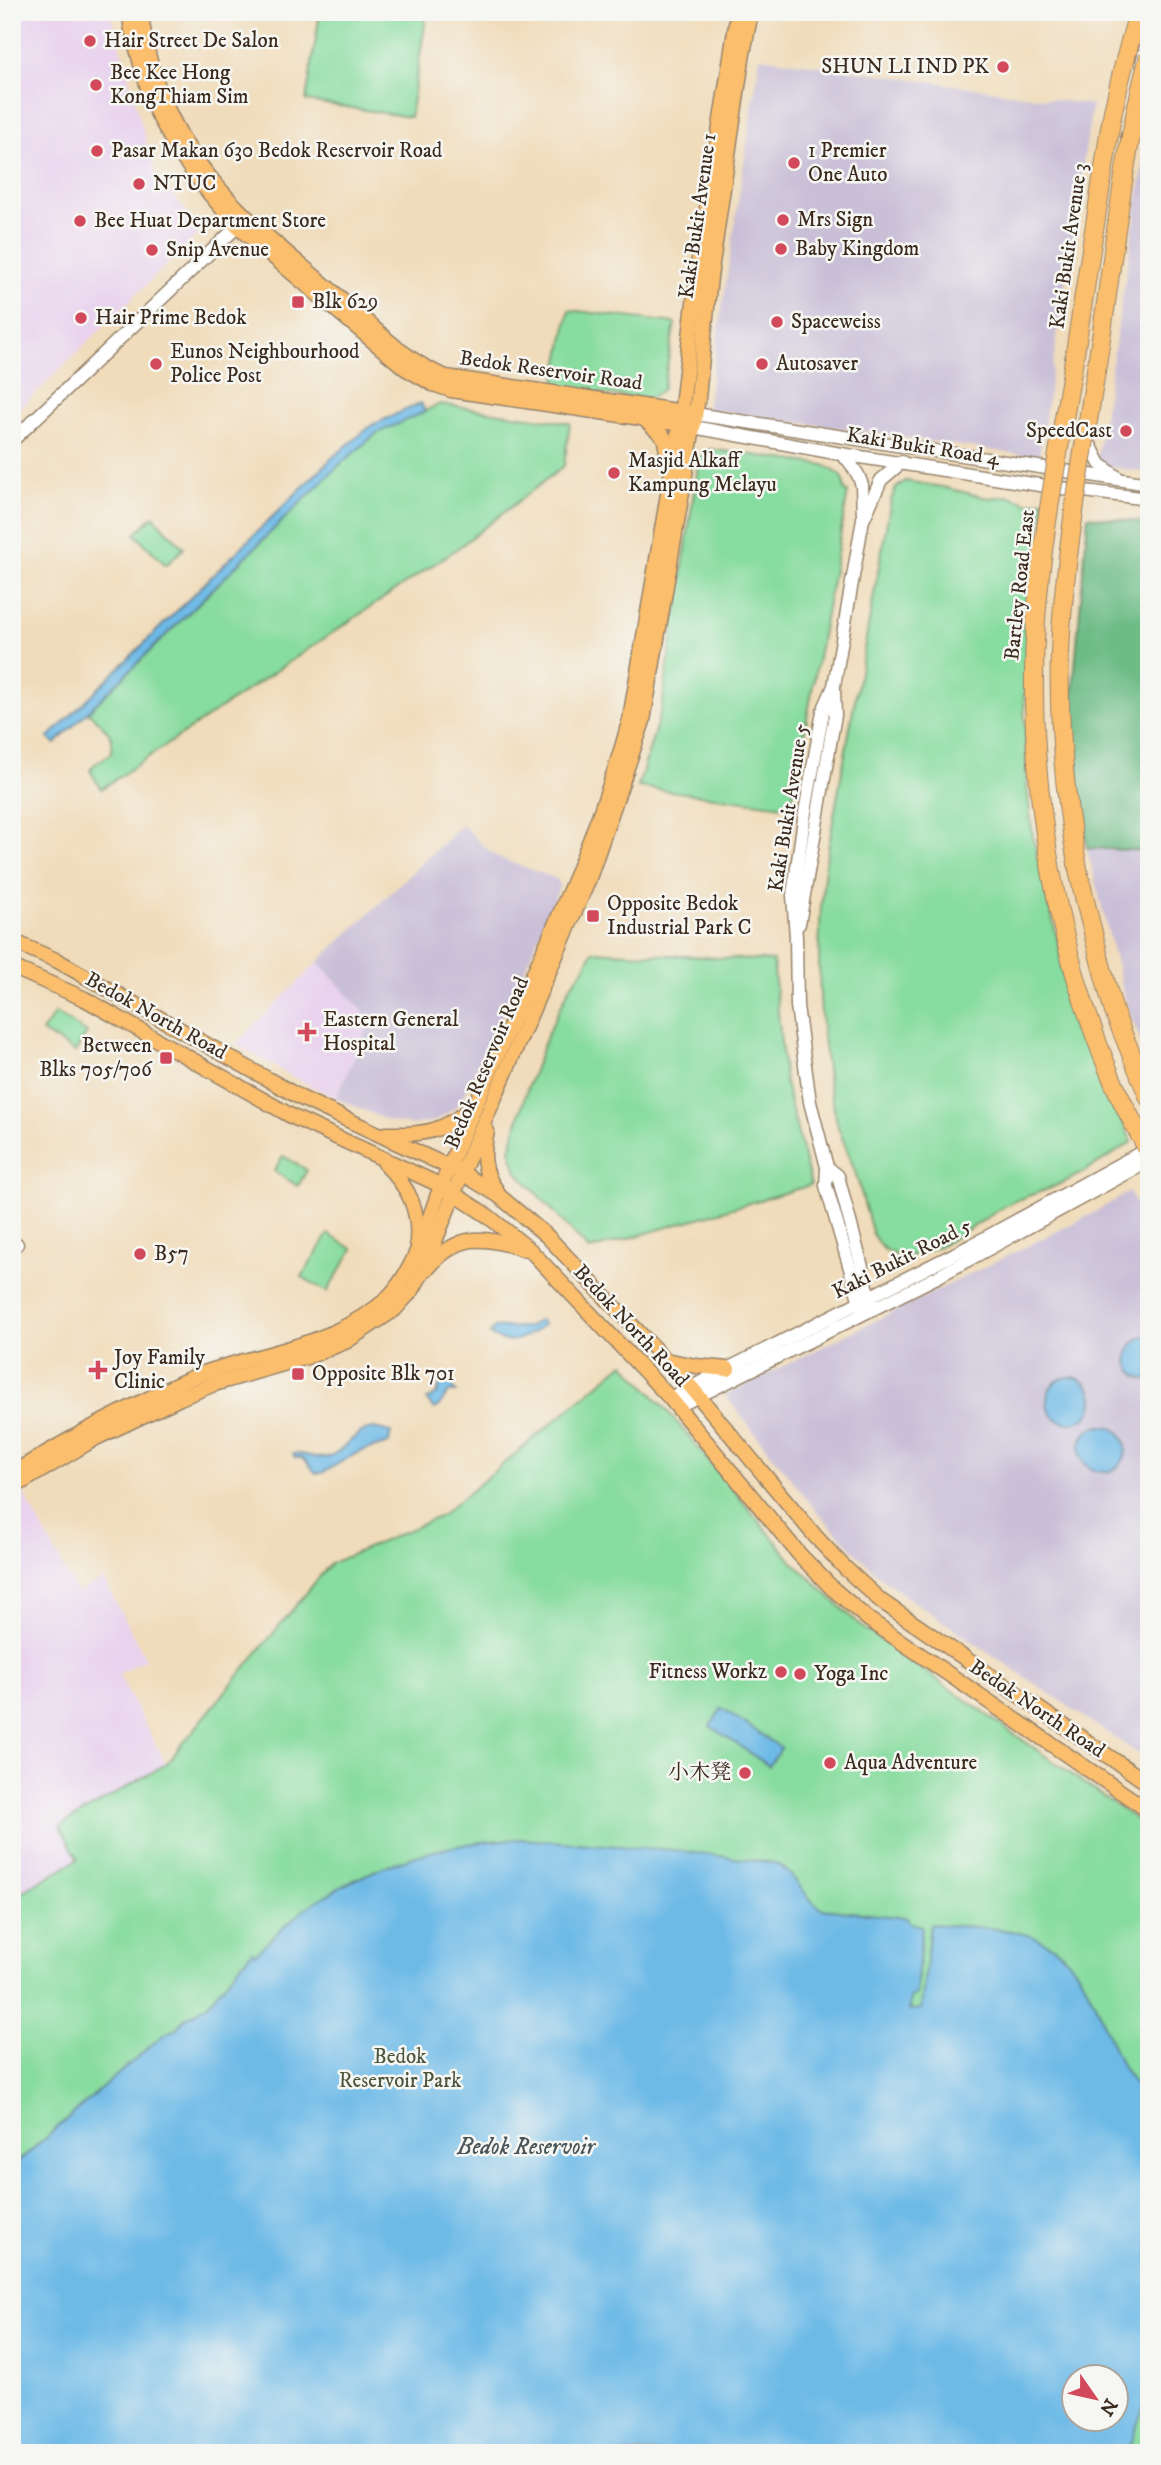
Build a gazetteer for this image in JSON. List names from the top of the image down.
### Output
{
  "streets": {
    "highway": ["Bartley Road East"],
    "main road": ["Kaki Bukit Avenue 1", "Bedok Reservoir Road", "Bedok North Road"],
    "street": [
      "Kaki Bukit Avenue 3",
      "Kaki Bukit Road 4",
      "Kaki Bukit Avenue 5",
      "Kaki Bukit Road 5"
    ]
  },
  "crossings": [
    ["Kaki Bukit Avenue 1", "Bedok Reservoir Road"],
    ["Kaki Bukit Avenue 1", "Kaki Bukit Road 4"],
    ["Kaki Bukit Avenue 3", "Kaki Bukit Road 4"],
    ["Bedok Reservoir Road", "Kaki Bukit Road 4"],
    ["Bedok Reservoir Road", "Bedok North Road"],
    ["Bartley Road East", "Kaki Bukit Road 5"],
    ["Kaki Bukit Avenue 5", "Kaki Bukit Road 5"],
    ["Bedok North Road", "Kaki Bukit Road 5"]
  ],
  "water": ["Bedok Reservoir"],
  "parks": ["Bedok Reservoir Park"],
  "places": {
    "other": [
      "Hair Street De Salon",
      "SHUN LI IND PK",
      "Bee Kee Hong KongThiam Sim",
      "Pasar Makan 630 Bedok Reservoir Road",
      "1 Premier One Auto",
      "NTUC",
      "Mrs Sign",
      "Bee Huat Department Store",
      "Baby Kingdom",
      "Snip Avenue",
      "Hair Prime Bedok",
      "Spaceweiss",
      "Eunos Neighbourhood Police Post",
      "Autosaver",
      "SpeedCast",
      "Masjid Alkaff Kampung Melayu",
      "B57",
      "Fitness Workz",
      "Yoga Inc",
      "Aqua Adventure",
      "小木凳"
    ],
    "transit": [
      "Blk 629",
      "Opposite Bedok Industrial Park C",
      "Between Blks 705/706",
      "Opposite Blk 701"
    ],
    "health": ["Eastern General Hospital", "Joy Family Clinic"]
  },
  "north": "bottom right"
}
